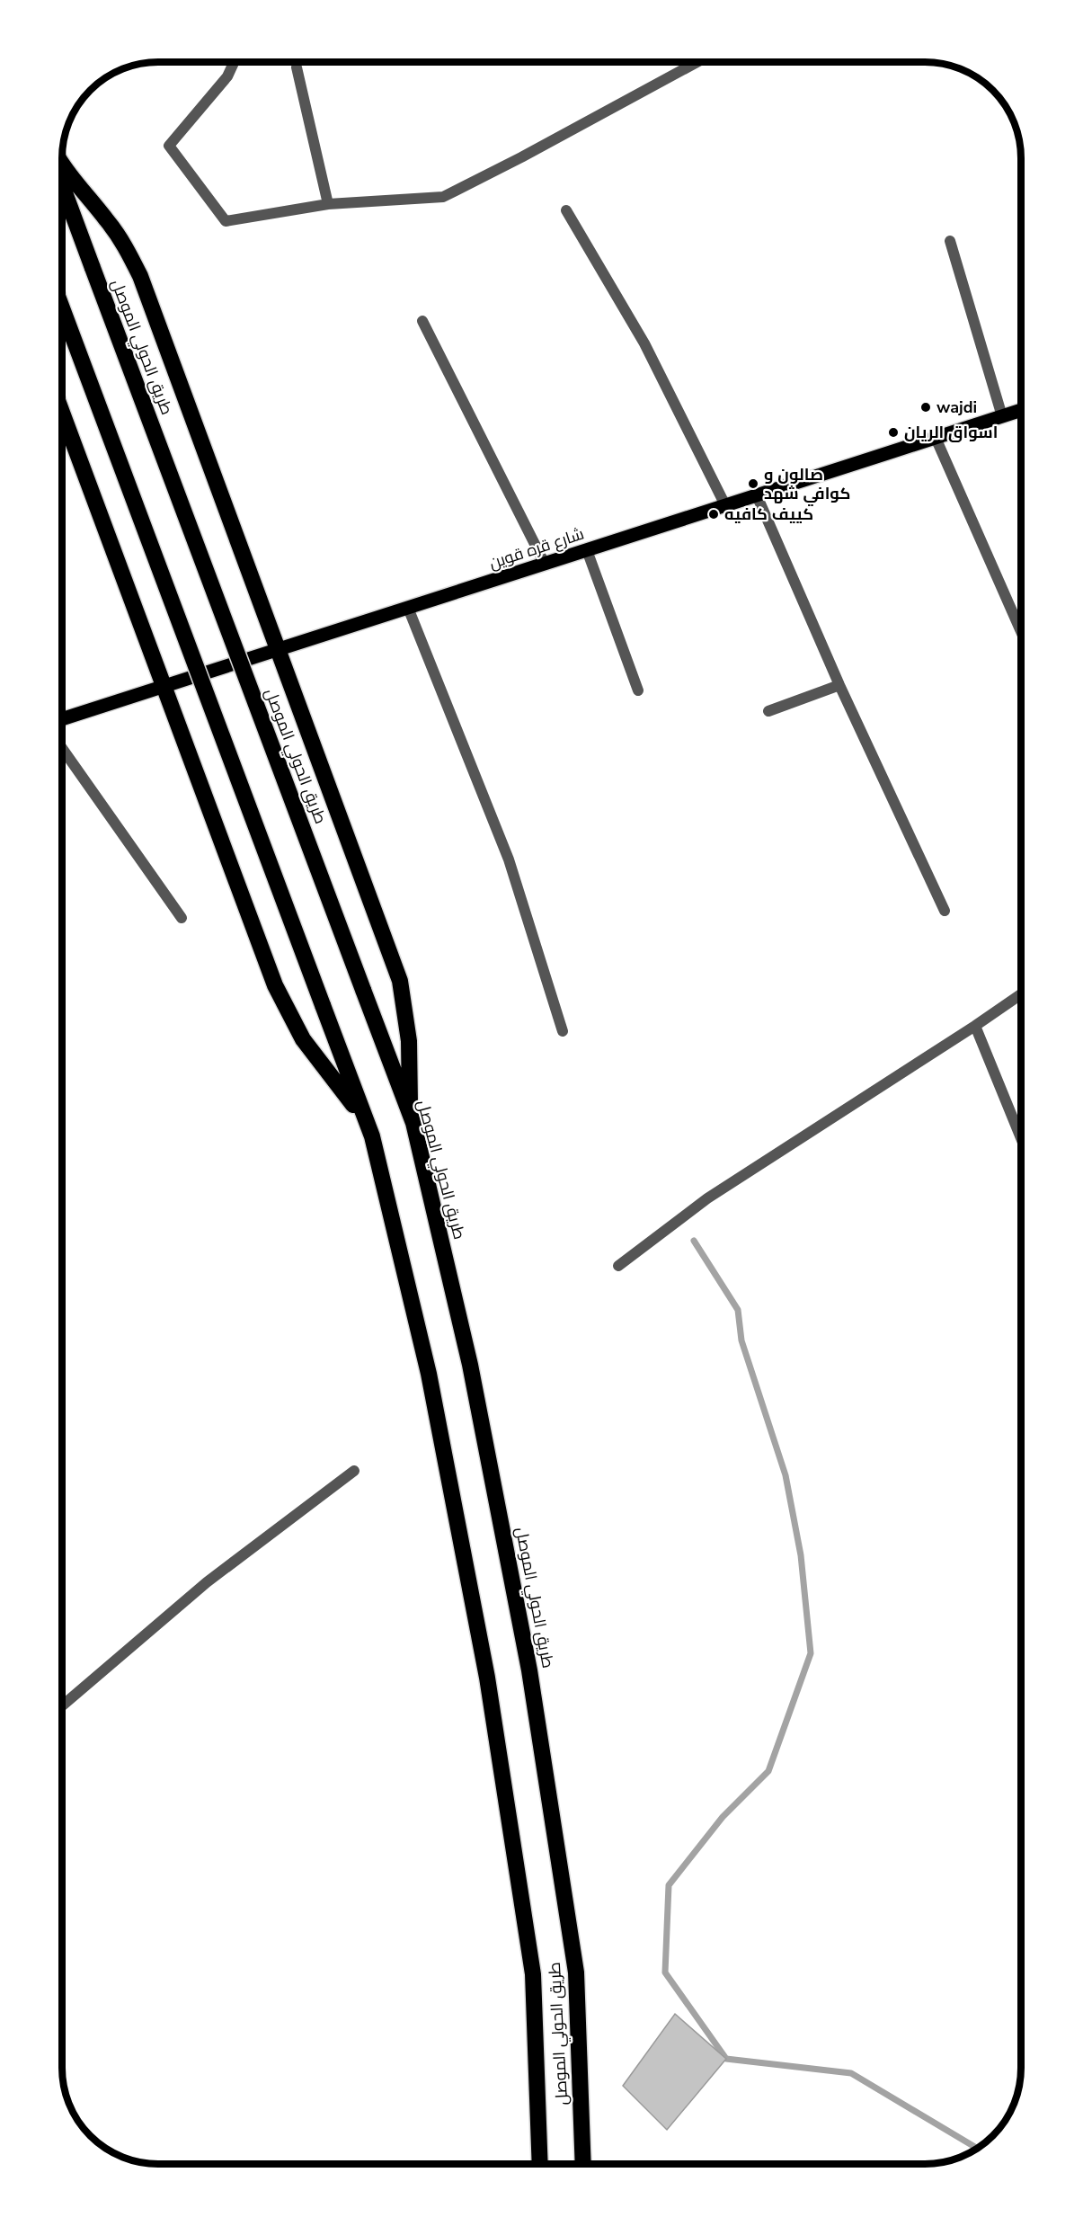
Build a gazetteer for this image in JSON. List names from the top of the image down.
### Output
{
  "streets": {
    "highway": ["طريق الحولي الموصل"],
    "main road": ["شارع قره قوين"]
  },
  "places": [
    "wajdi",
    "اسواق الريان",
    "صالون و كوافي شهد",
    "كييف كافيه"
  ]
}
